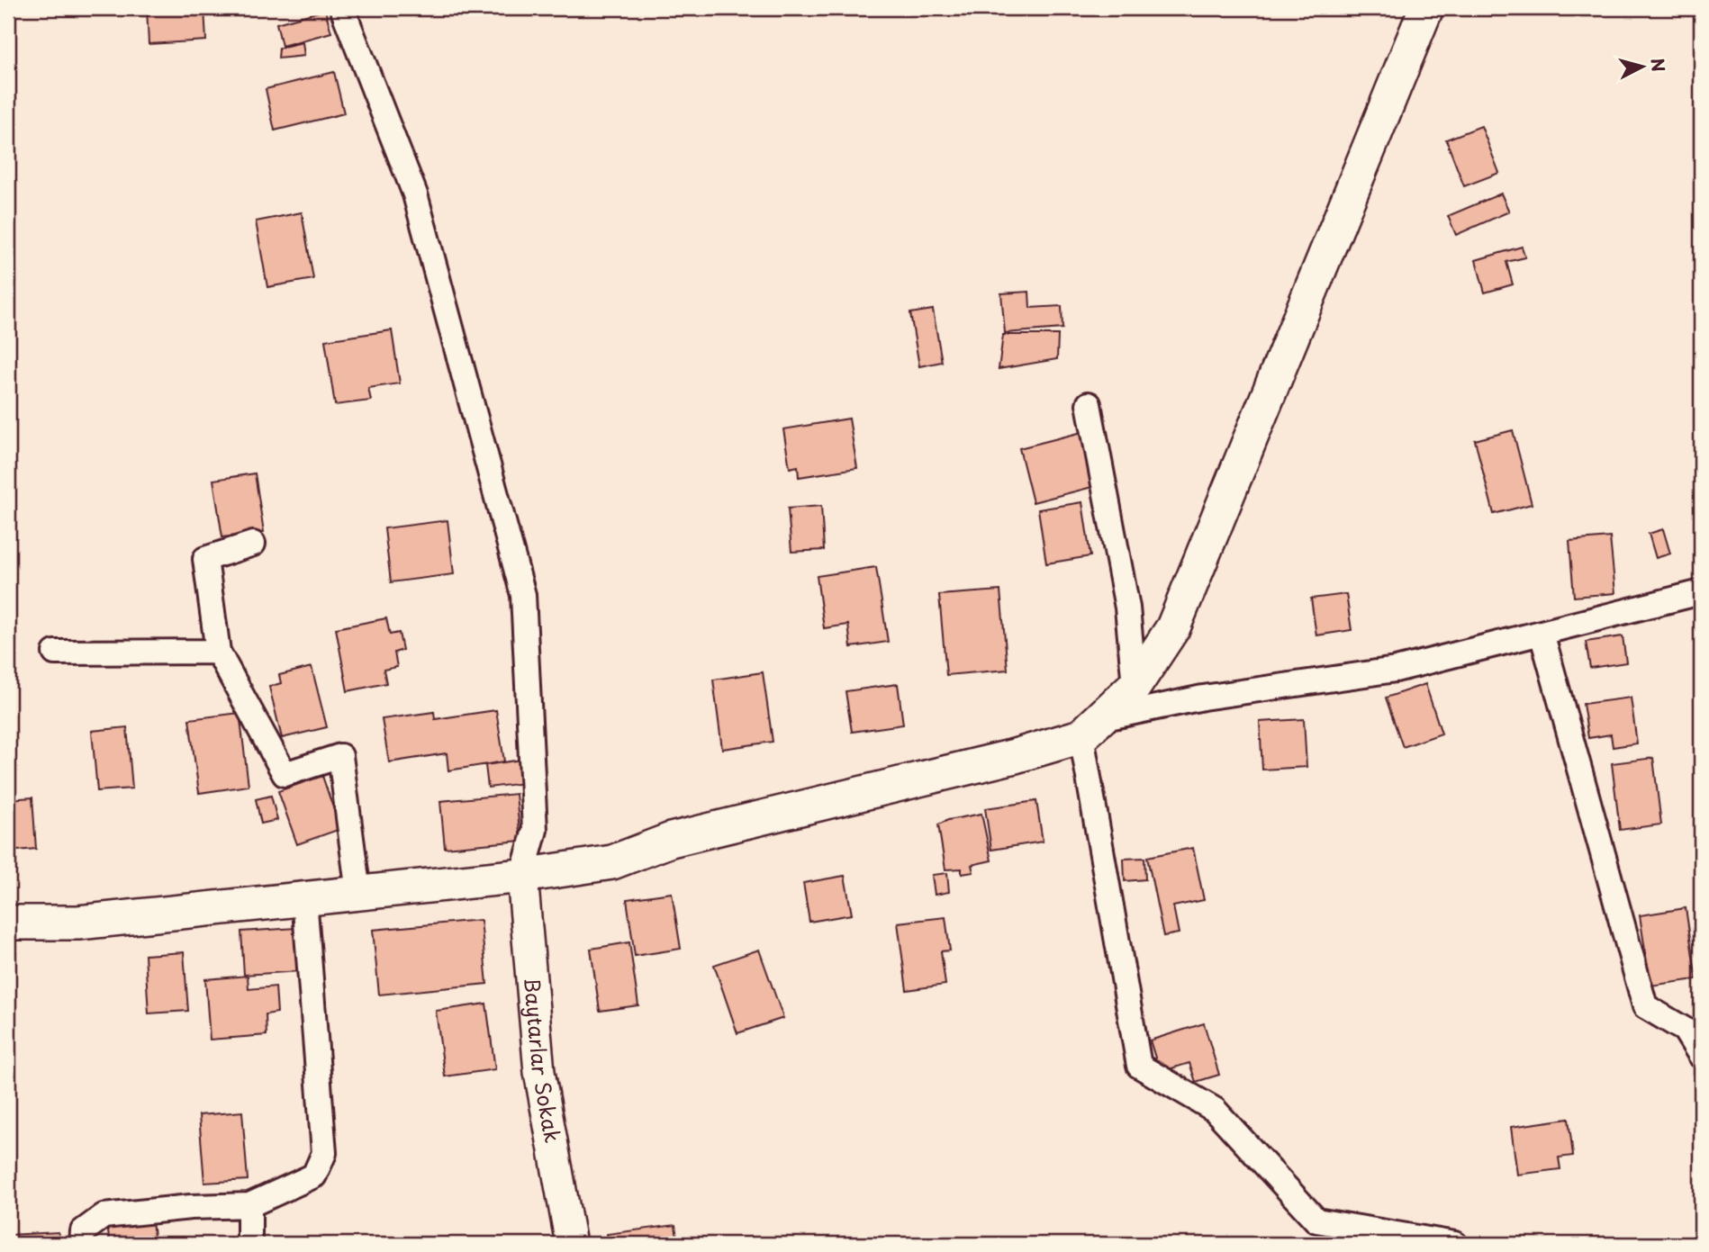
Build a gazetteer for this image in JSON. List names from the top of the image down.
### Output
{
  "streets": {
    "street": ["Baytarlar Sokak"]
  },
  "north": "right"
}
